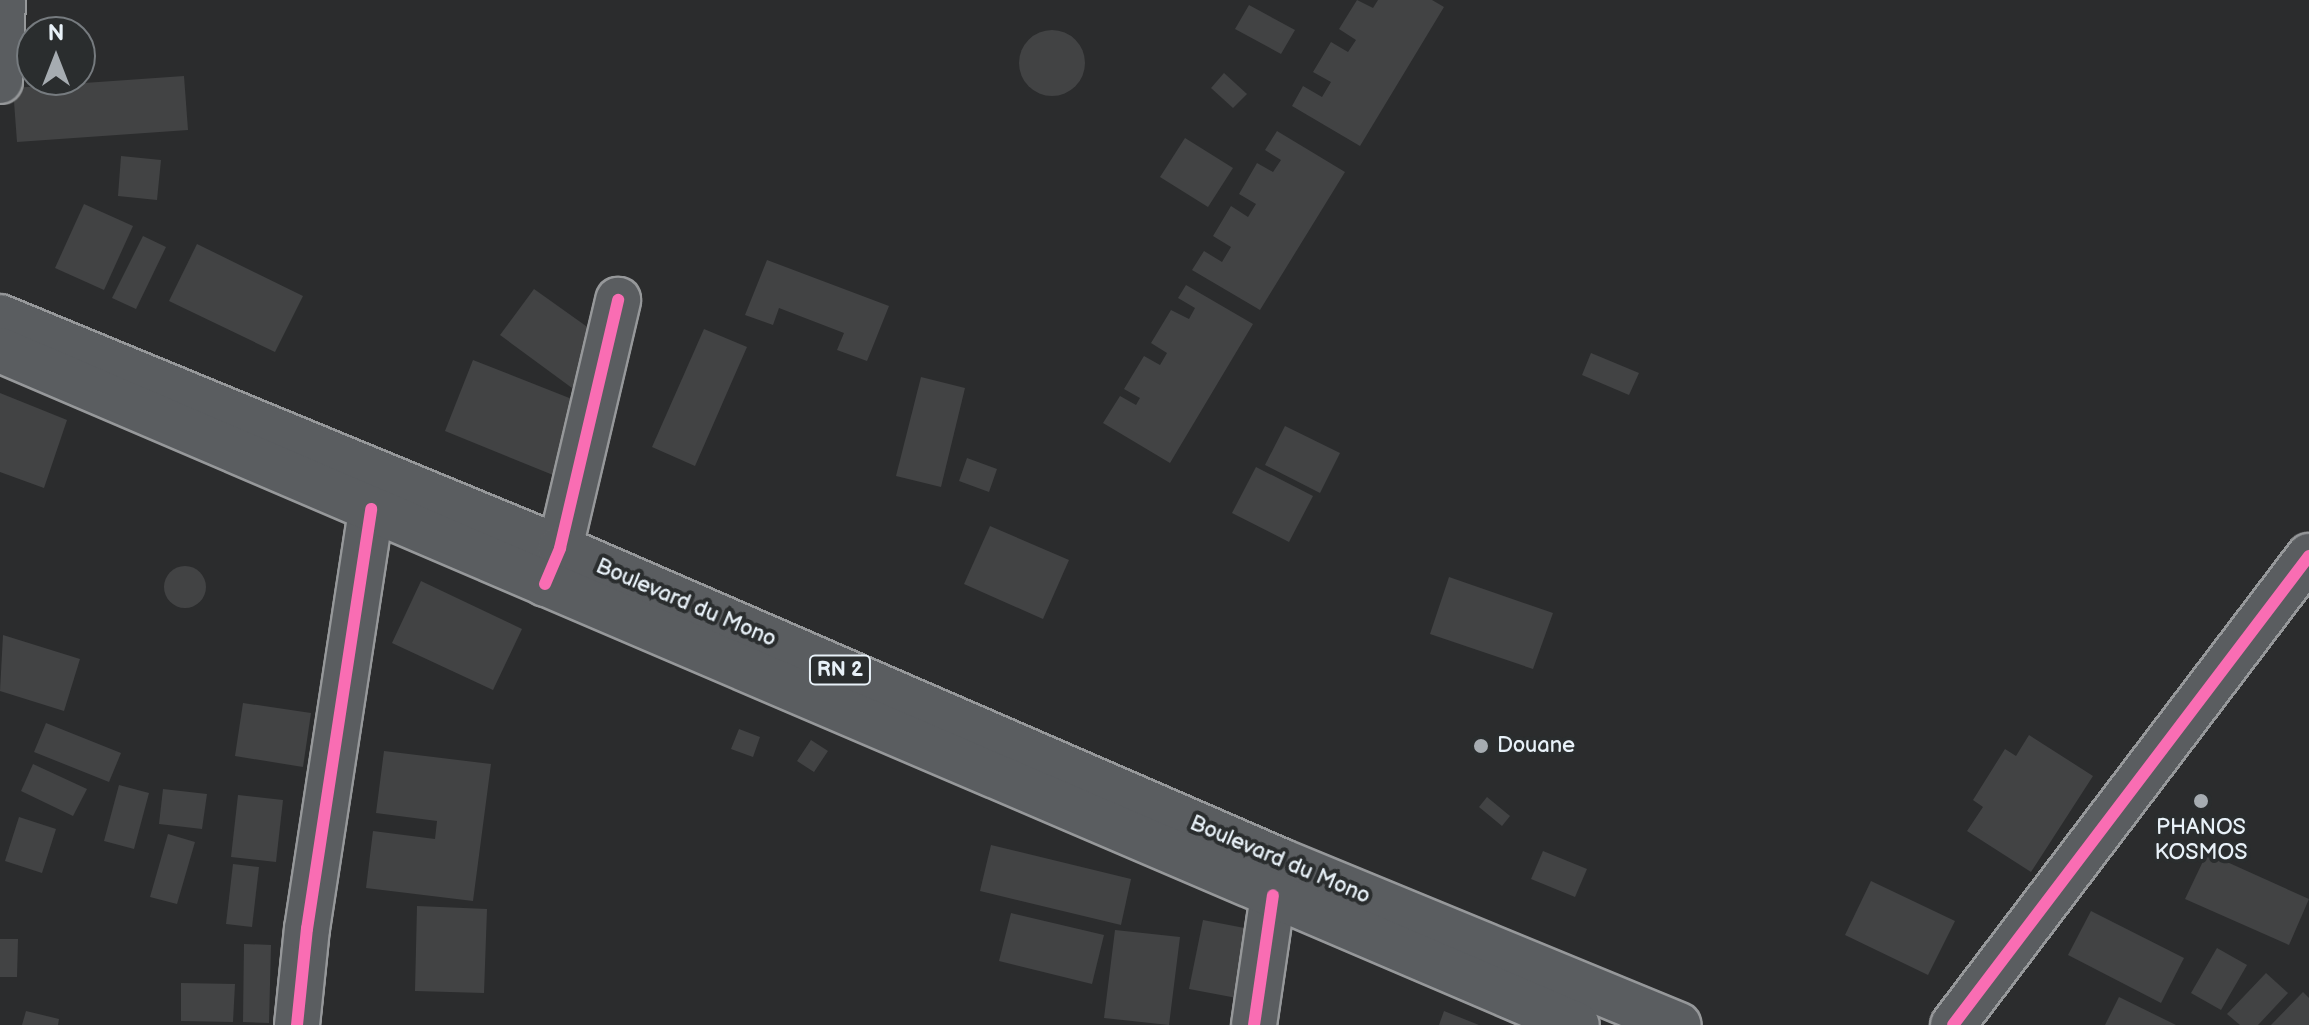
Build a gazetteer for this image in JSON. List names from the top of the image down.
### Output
{
  "streets": {
    "main road": ["Boulevard du Mono", "RN 2"]
  },
  "places": ["Douane", "PHANOS KOSMOS"],
  "north": "top"
}
